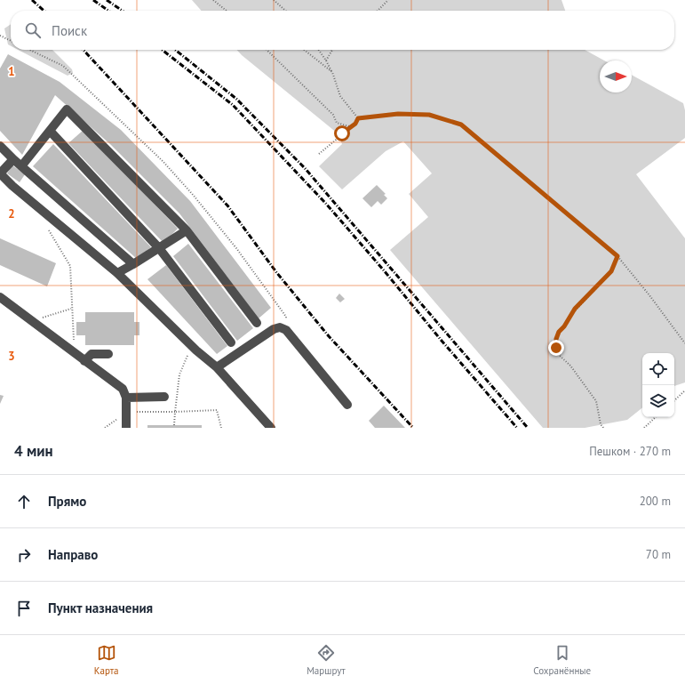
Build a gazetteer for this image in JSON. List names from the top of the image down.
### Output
{
  "north": "right",
  "page": {
    "search": "Поиск",
    "heading": ["4 мин", "Пешком · 270 m"],
    "list": [
      ["Прямо", "200 m"],
      ["Направо", "70 m"],
      "Пункт назначения"
    ],
    "nav": ["Карта", "Маршрут", "Сохранённые"]
  },
  "grid": {
    "rows": ["1", "2", "3"]
  }
}
